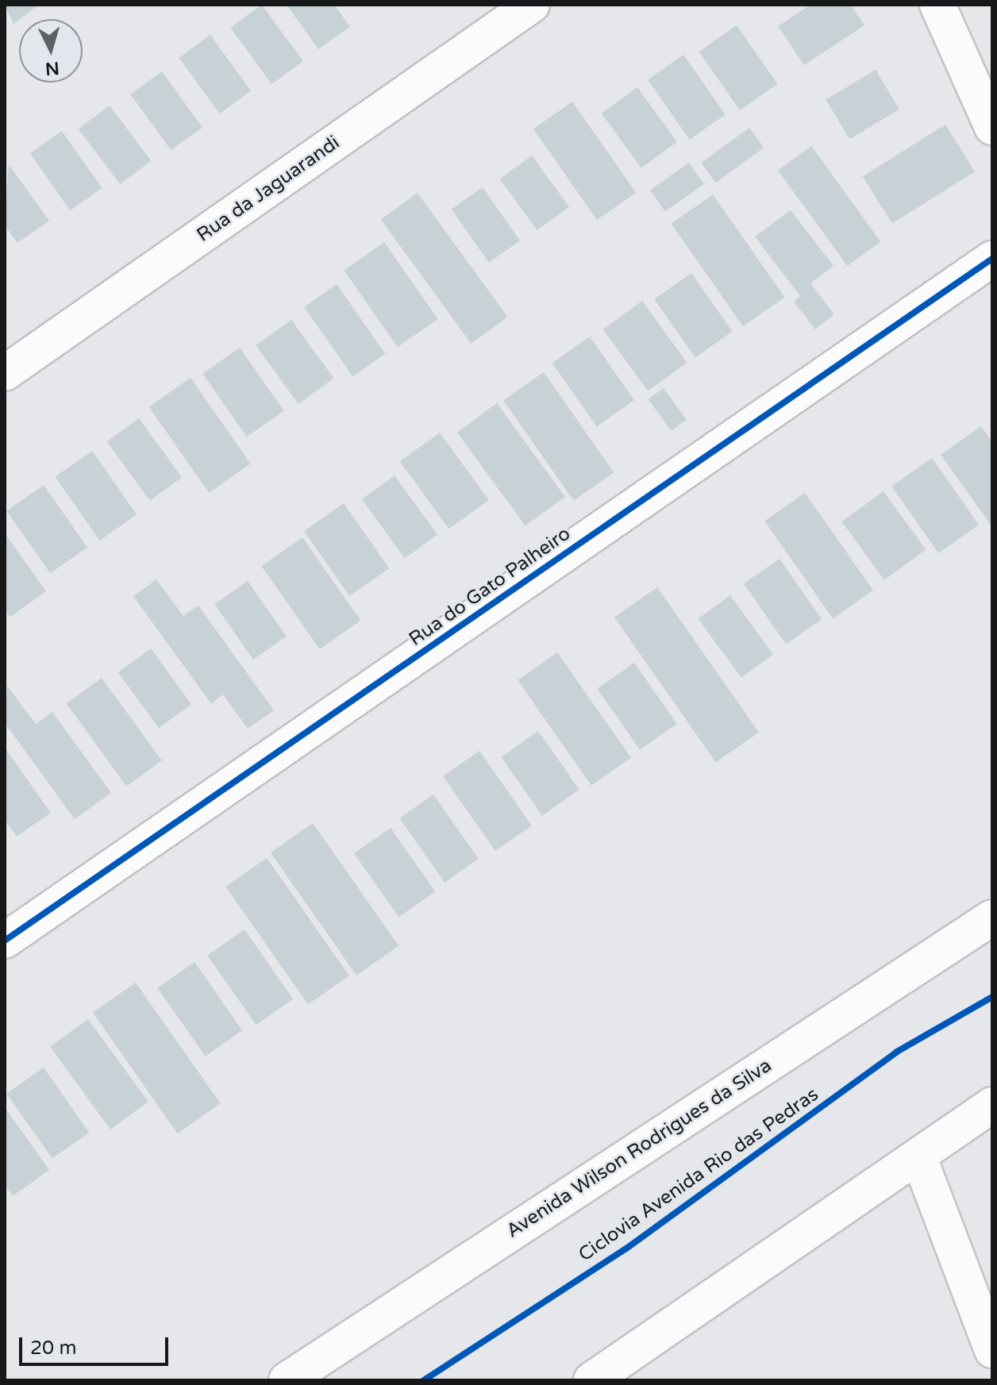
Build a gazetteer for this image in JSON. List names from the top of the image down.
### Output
{
  "streets": {
    "street": ["Rua da Jaguarandi", "Rua do Gato Palheiro", "Avenida Wilson Rodrigues da Silva"],
    "cycle path": ["Ciclovia Avenida Rio das Pedras"]
  },
  "scale_bar": "20 m",
  "north": "bottom"
}
